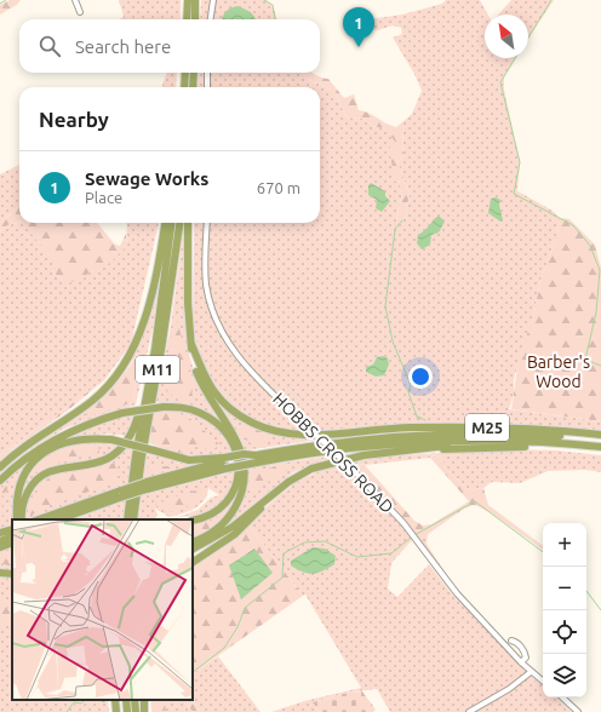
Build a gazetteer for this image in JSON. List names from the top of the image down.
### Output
{
  "streets": {
    "highway": ["M11", "M25"],
    "street": ["HOBBS CROSS ROAD"]
  },
  "parks": ["Barber's Wood"],
  "north": "top left",
  "page": {
    "pins": "1",
    "search": "Search here",
    "heading": "Nearby",
    "list": [
      {
        "mark": "1",
        "name": "Sewage Works",
        "note": "Place",
        "value": "670 m"
      }
    ],
    "map_buttons": ["+", "−"]
  }
}
